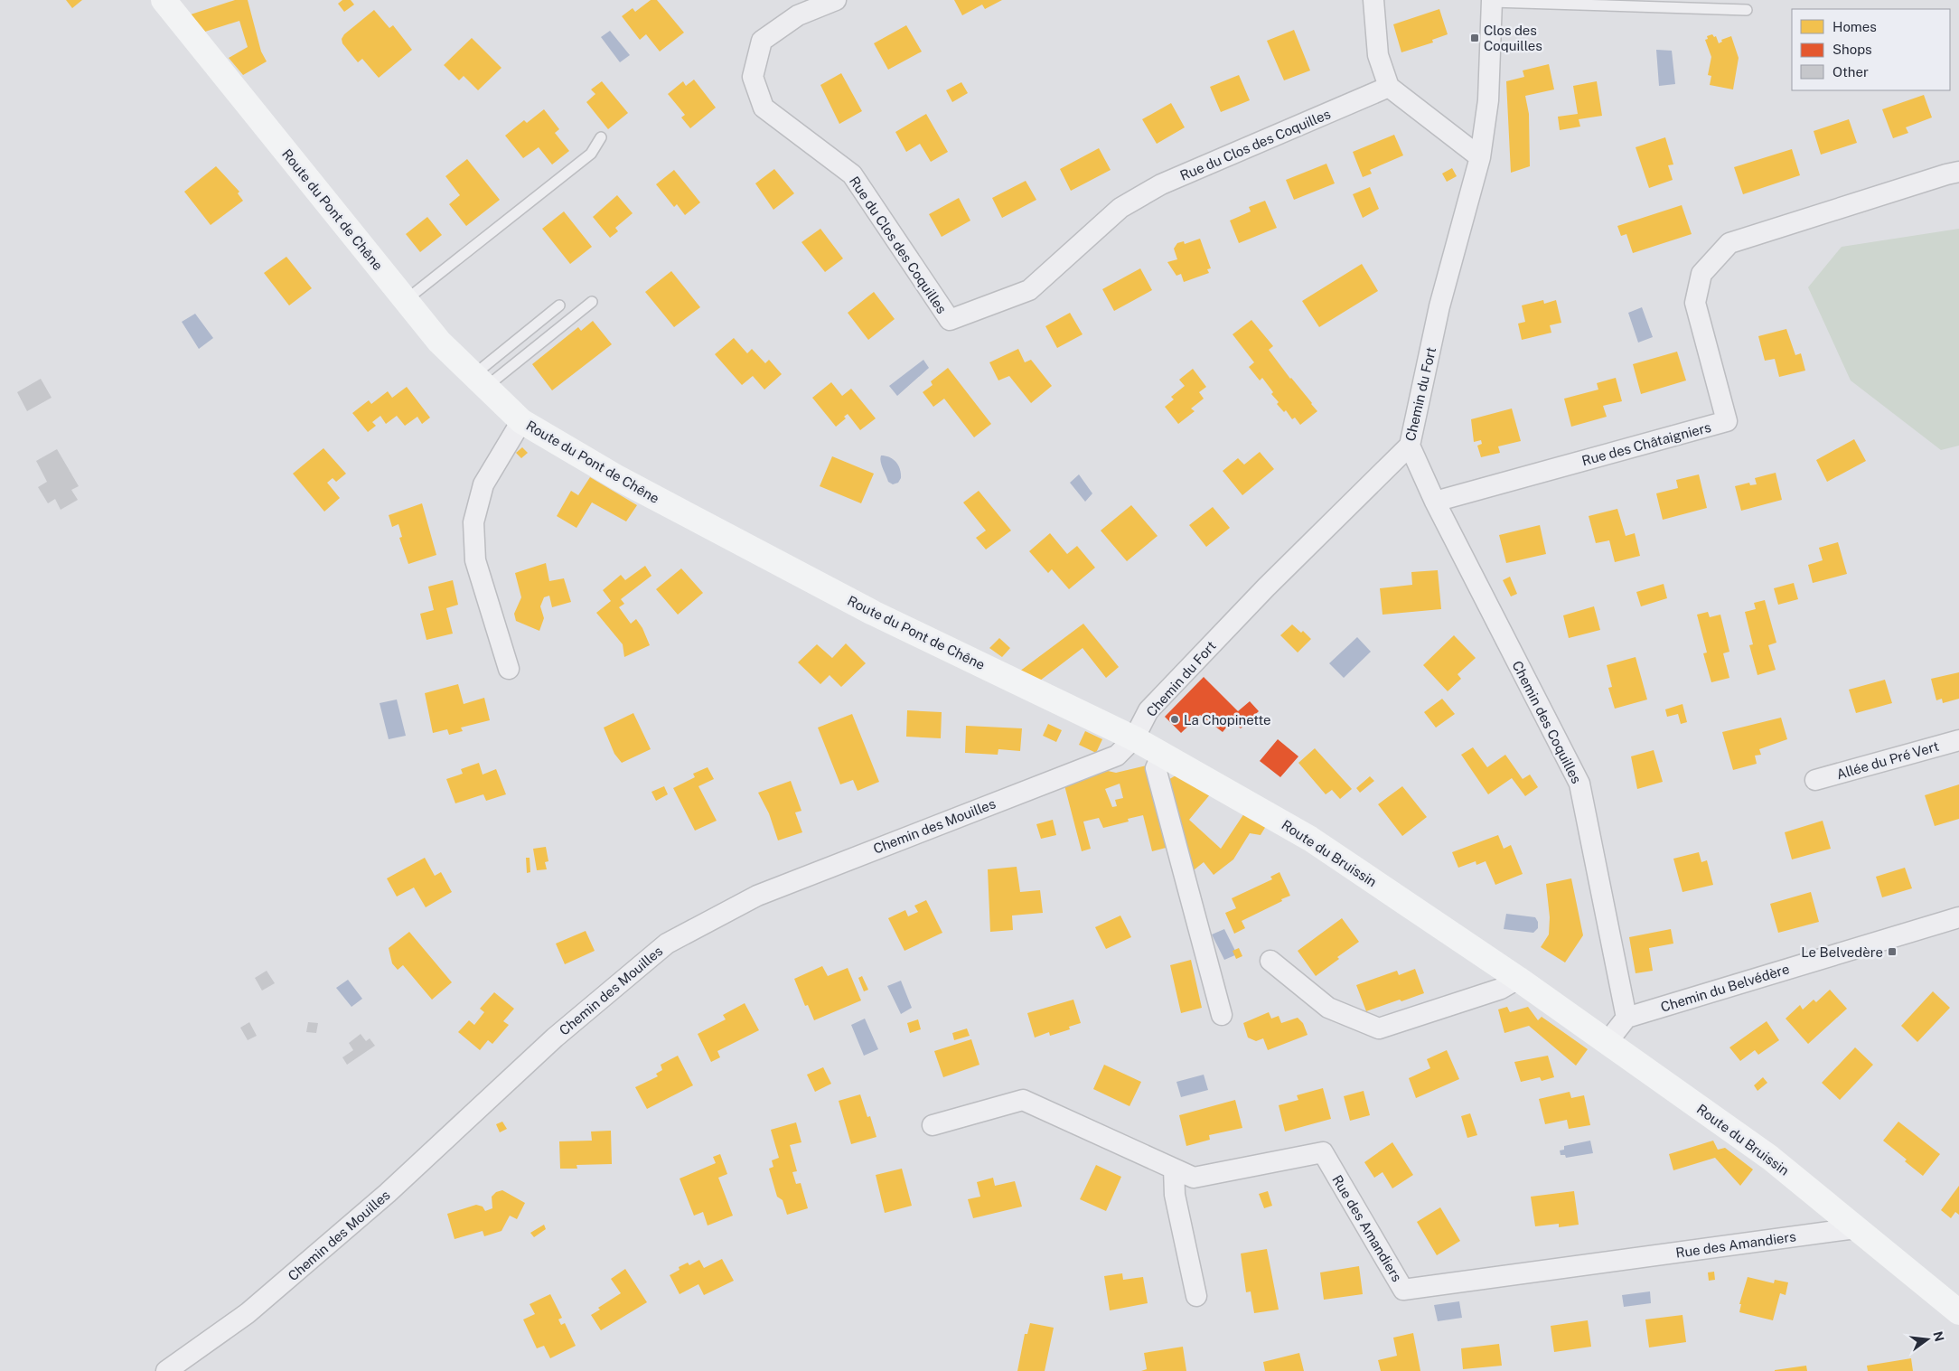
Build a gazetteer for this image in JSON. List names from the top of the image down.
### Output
{
  "streets": {
    "street": [
      "Rue du Clos des Coquilles",
      "Route du Pont de Chêne",
      "Chemin du Fort",
      "Rue des Châtaigniers",
      "Chemin des Coquilles",
      "Allée du Pré Vert",
      "Chemin des Mouilles",
      "Route du Bruissin",
      "Chemin du Belvédère",
      "Rue des Amandiers"
    ]
  },
  "crossings": [
    ["Route du Pont de Chêne", "Chemin du Fort"],
    ["Route du Pont de Chêne", "Chemin des Mouilles"],
    ["Route du Pont de Chêne", "Route du Bruissin"],
    ["Chemin du Fort", "Chemin des Coquilles"],
    ["Chemin du Fort", "Chemin des Mouilles"],
    ["Chemin du Fort", "Route du Bruissin"],
    ["Rue des Châtaigniers", "Chemin des Coquilles"],
    ["Chemin des Coquilles", "Chemin du Belvédère"],
    ["Chemin des Mouilles", "Route du Bruissin"],
    ["Route du Bruissin", "Rue des Amandiers"]
  ],
  "places": {
    "transit": ["Clos des Coquilles", "Le Belvedère"],
    "other": ["La Chopinette"]
  },
  "legend": ["Homes", "Shops", "Other"],
  "north": "right"
}
